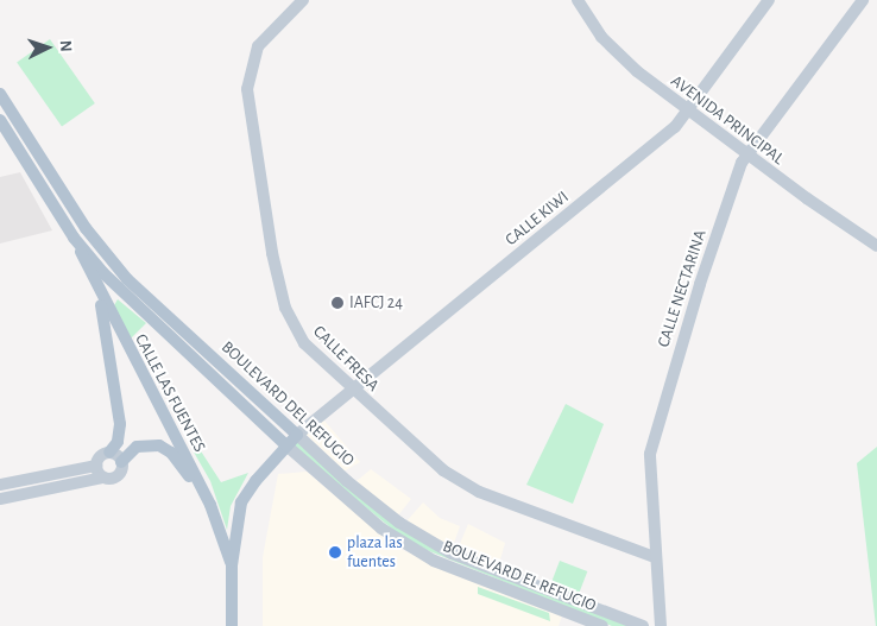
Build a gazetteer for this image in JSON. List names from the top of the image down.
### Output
{
  "streets": {
    "main road": ["CALLE LAS FUENTES", "BOULEVARD DEL REFUGIO"],
    "street": [
      "AVENIDA PRINCIPAL",
      "CALLE KIWI",
      "CALLE NECTARINA",
      "CALLE FRESA",
      "BOULEVARD EL REFUGIO"
    ]
  },
  "crossings": [
    ["AVENIDA PRINCIPAL", "CALLE KIWI"],
    ["AVENIDA PRINCIPAL", "CALLE NECTARINA"],
    ["CALLE KIWI", "CALLE FRESA"],
    ["CALLE KIWI", "BOULEVARD DEL REFUGIO"],
    ["CALLE NECTARINA", "CALLE FRESA"],
    ["CALLE LAS FUENTES", "BOULEVARD DEL REFUGIO"],
    ["BOULEVARD DEL REFUGIO", "BOULEVARD EL REFUGIO"]
  ],
  "places": ["IAFCJ 24", "plaza las fuentes"],
  "north": "right"
}
